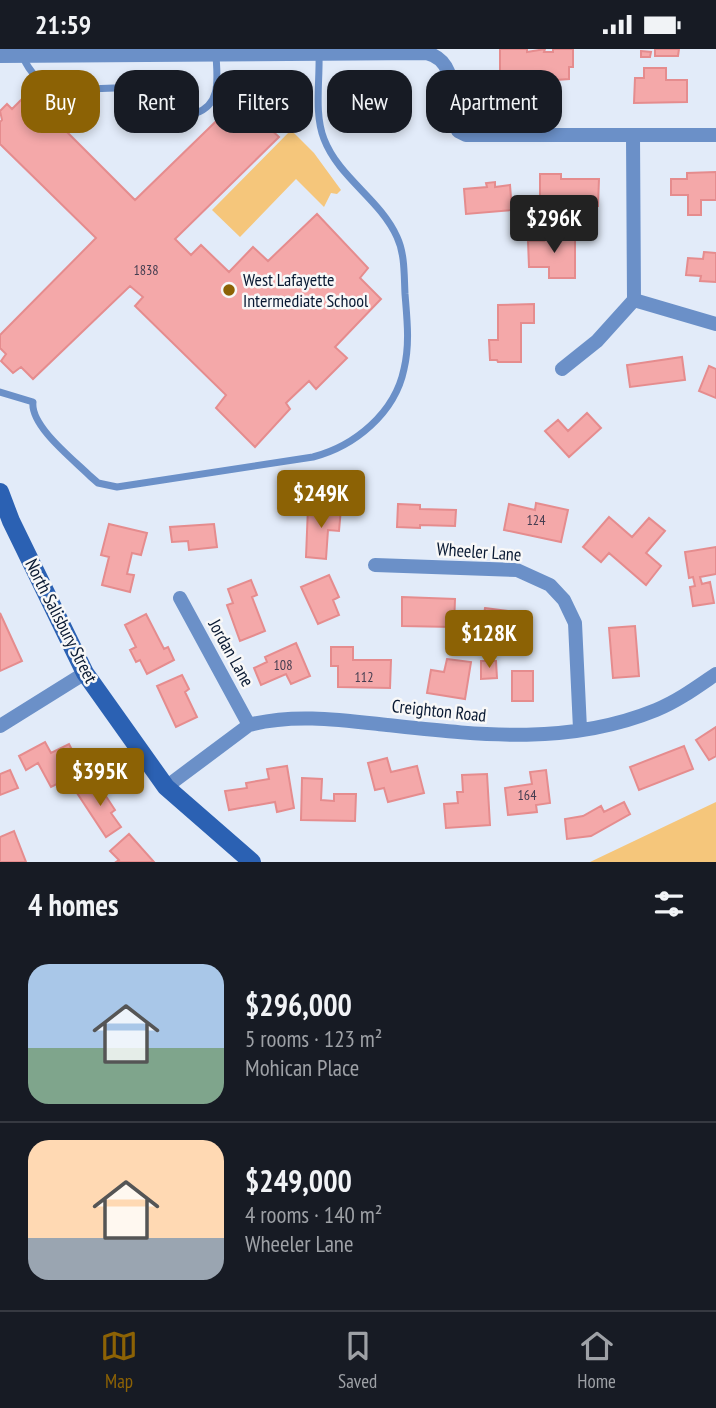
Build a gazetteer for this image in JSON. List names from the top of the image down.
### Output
{
  "streets": {
    "street": [
      "Wheeler Lane",
      "North Salisbury Street",
      "Jordan Lane",
      "Creighton Road"
    ]
  },
  "crossings": [
    ["Wheeler Lane", "Creighton Road"],
    ["North Salisbury Street", "Creighton Road"],
    ["Jordan Lane", "Creighton Road"]
  ],
  "places": ["West Lafayette Intermediate School"],
  "house_numbers": [
    "1838",
    "124",
    "108",
    "112",
    "164"
  ],
  "page": {
    "status": "21:59",
    "chip": [
      "Buy",
      "Rent",
      "Filters",
      "New",
      "Apartment"
    ],
    "price": [
      "$296K",
      "$249K",
      "$128K",
      "$395K"
    ],
    "heading": "4 homes",
    "list": [
      {
        "name": "$296,000",
        "note": "5 rooms · 123 m² · Mohican Place"
      },
      {
        "name": "$249,000",
        "note": "4 rooms · 140 m² · Wheeler Lane"
      }
    ],
    "tabs": ["Map", "Saved", "Home"]
  }
}
